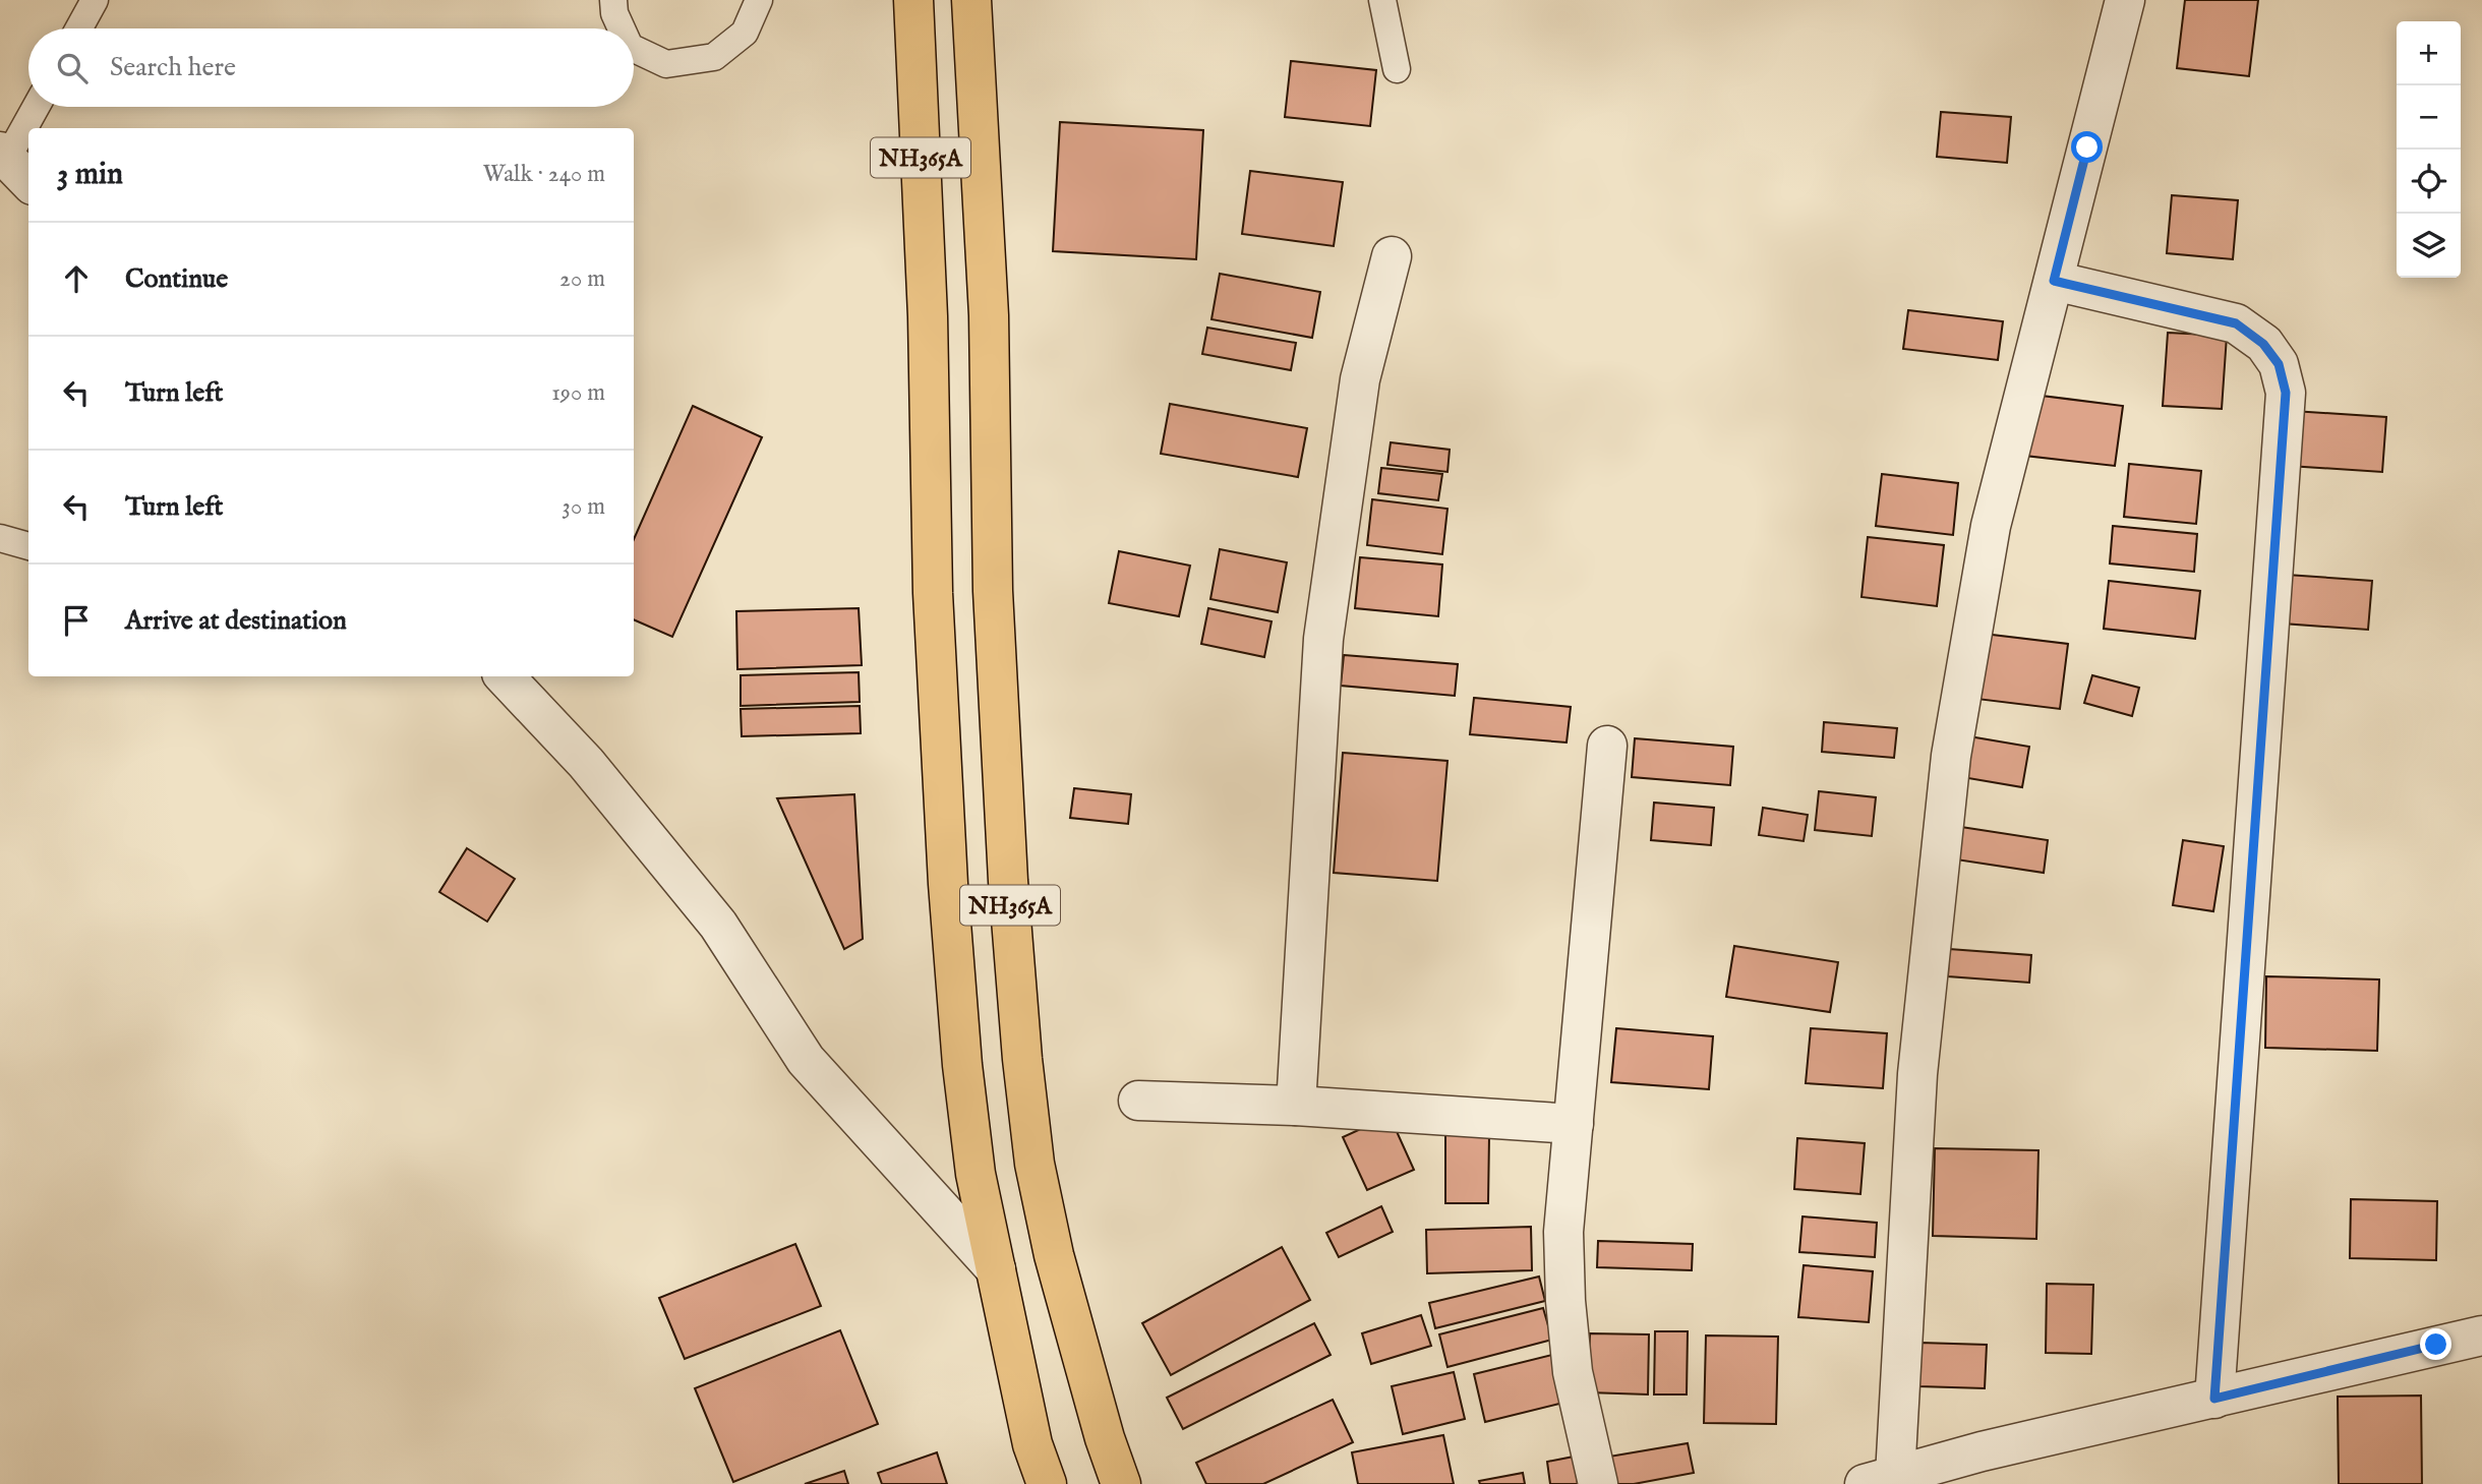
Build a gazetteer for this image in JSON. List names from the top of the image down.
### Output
{
  "streets": {
    "highway": ["NH365A"]
  },
  "page": {
    "map_buttons": ["+", "−"],
    "search": "Search here",
    "heading": ["3 min", "Walk · 240 m"],
    "list": [
      ["Continue", "20 m"],
      ["Turn left", "190 m"],
      ["Turn left", "30 m"],
      "Arrive at destination"
    ]
  }
}
